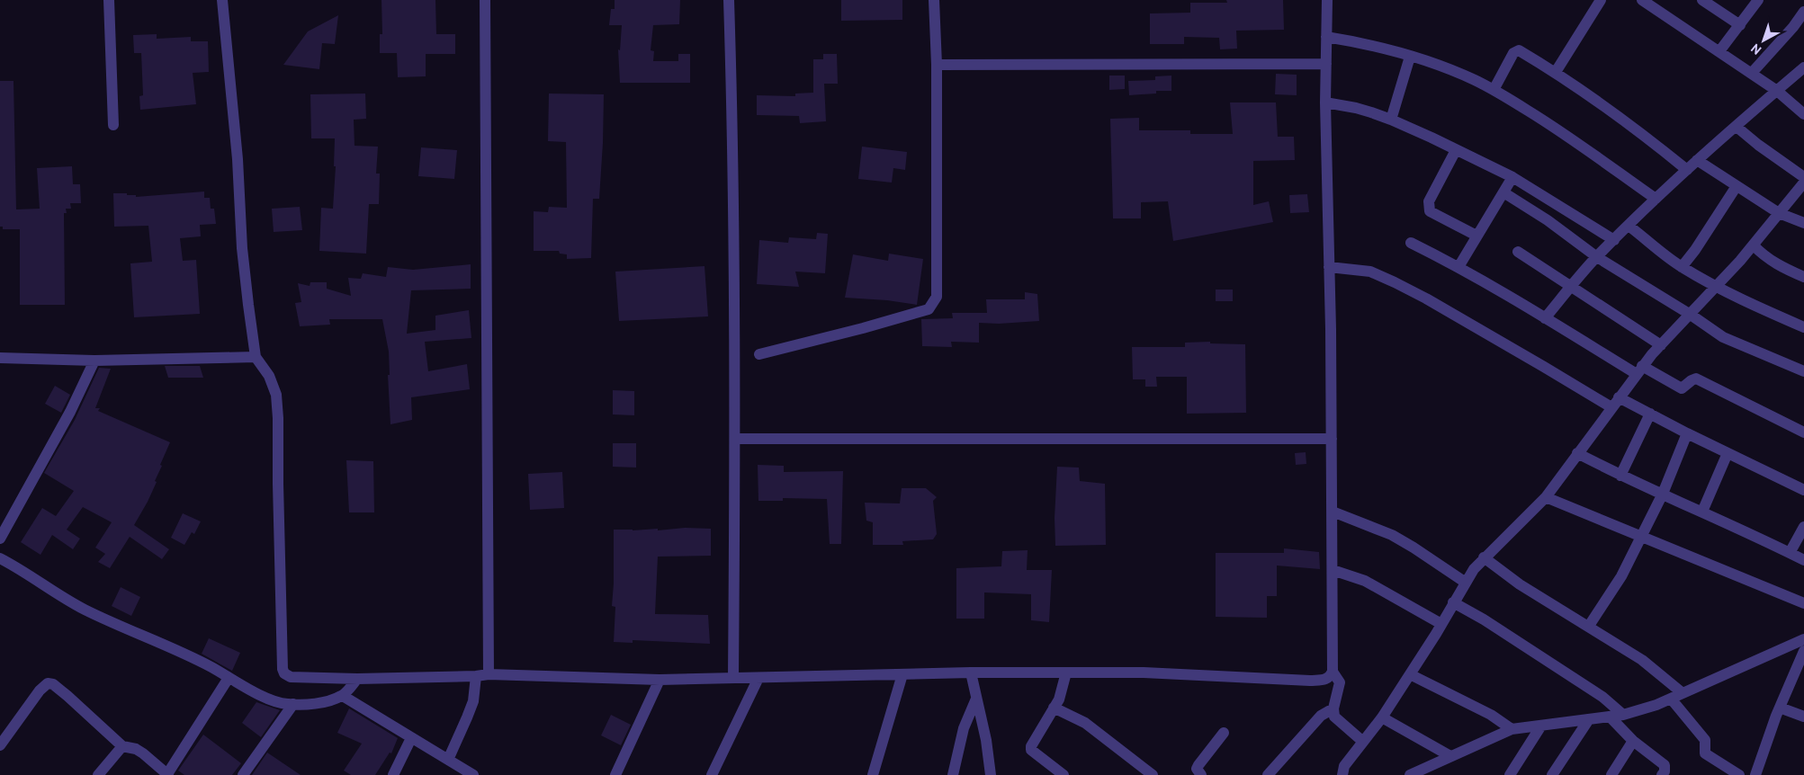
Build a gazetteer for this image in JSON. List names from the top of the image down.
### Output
{
  "north": "bottom left"
}
